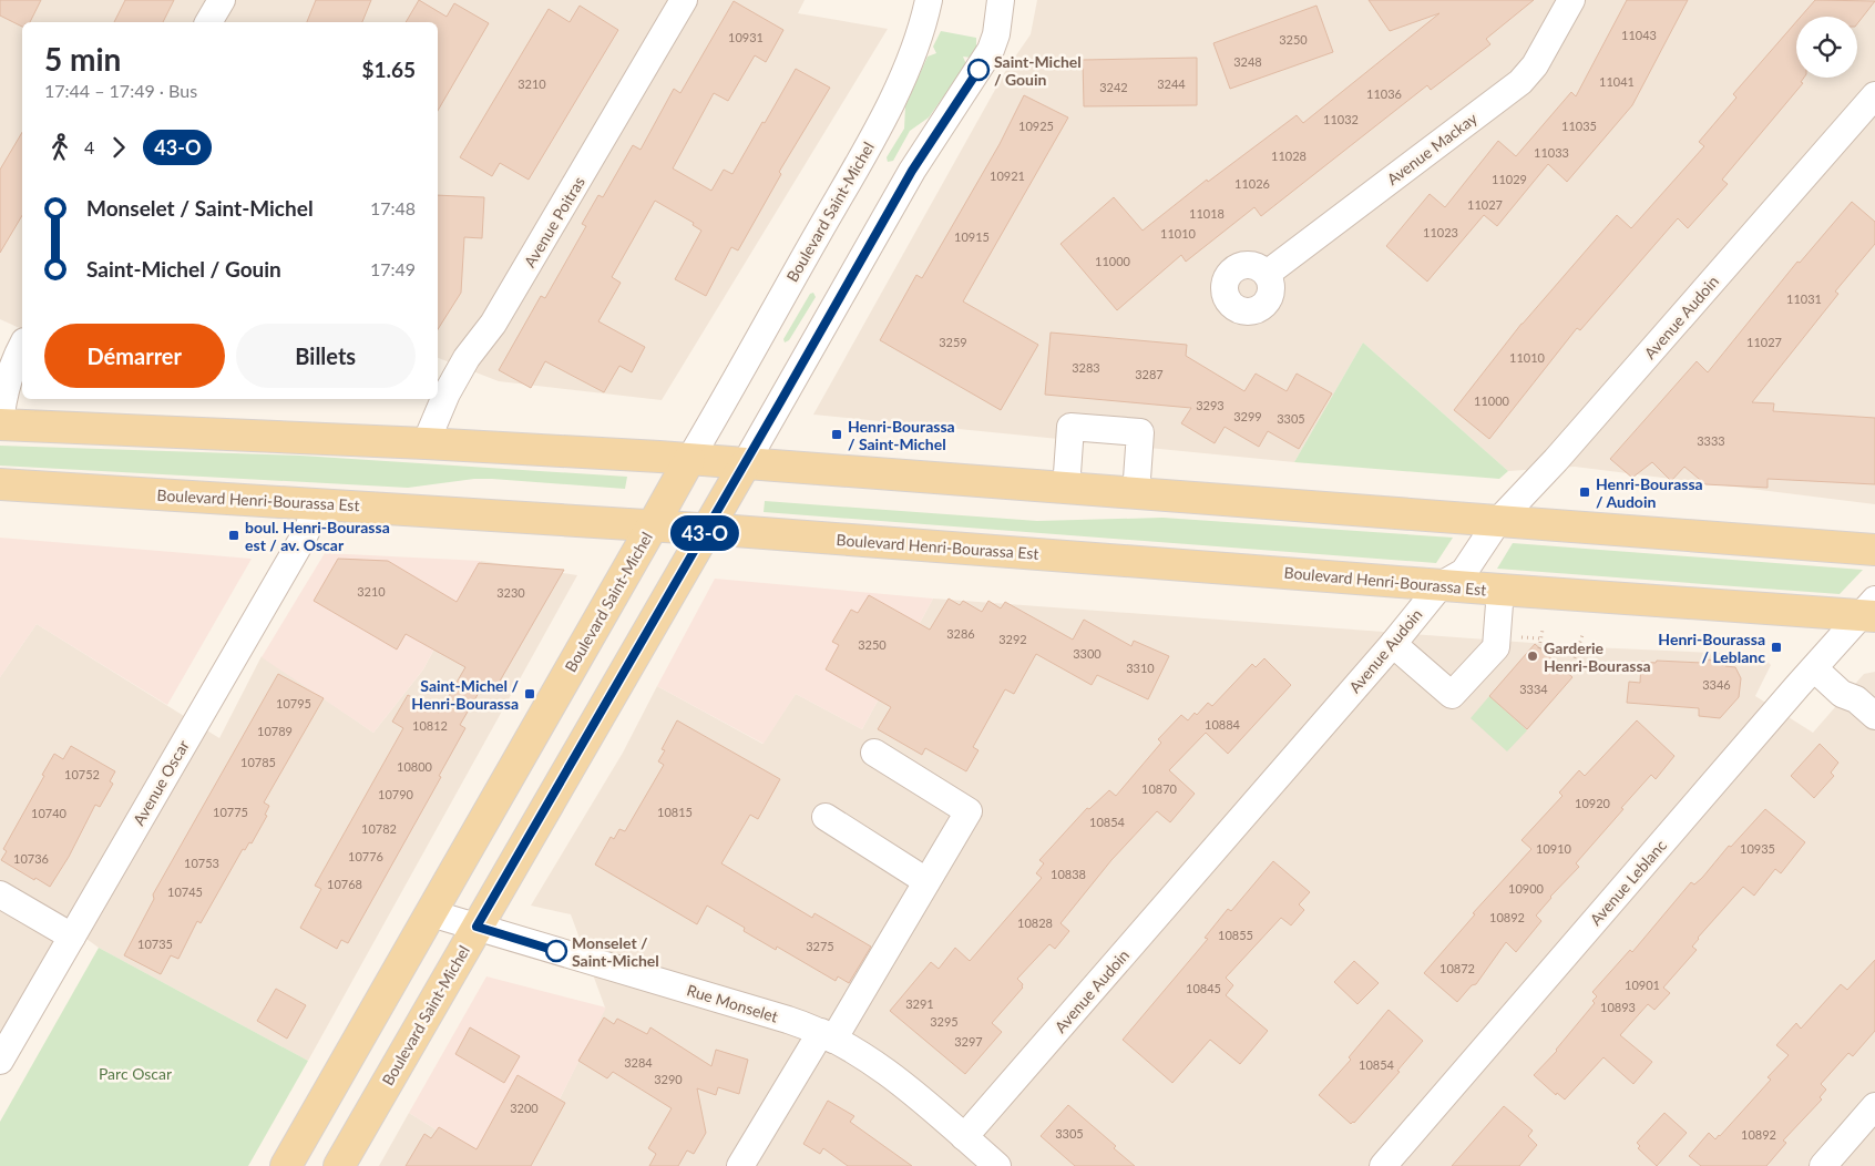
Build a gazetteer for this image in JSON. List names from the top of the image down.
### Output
{
  "streets": {
    "main road": ["Boulevard Saint-Michel", "Boulevard Henri-Bourassa Est"],
    "street": [
      "Avenue Mackay",
      "Avenue Poitras",
      "Avenue Audoin",
      "Avenue Oscar",
      "Avenue Leblanc",
      "Rue Monselet"
    ]
  },
  "crossings": [
    ["Boulevard Saint-Michel", "Boulevard Henri-Bourassa Est"],
    ["Boulevard Saint-Michel", "Rue Monselet"],
    ["Avenue Audoin", "Boulevard Henri-Bourassa Est"],
    ["Avenue Audoin", "Rue Monselet"],
    ["Boulevard Henri-Bourassa Est", "Avenue Oscar"],
    ["Boulevard Henri-Bourassa Est", "Avenue Leblanc"]
  ],
  "parks": ["Parc Oscar"],
  "places": {
    "other": ["Saint-Michel / Gouin", "Garderie Henri-Bourassa", "Monselet / Saint-Michel"],
    "transit": [
      "Henri-Bourassa / Saint-Michel",
      "Henri-Bourassa / Audoin",
      "boul. Henri-Bourassa est / av. Oscar",
      "Henri-Bourassa / Leblanc",
      "Saint-Michel / Henri-Bourassa"
    ]
  },
  "lines": ["bus line 43-O"],
  "house_numbers": [
    "11043",
    "10931",
    "3250",
    "3248",
    "11041",
    "3210",
    "3244",
    "3242",
    "11036",
    "11032",
    "10925",
    "11035",
    "11033",
    "11028",
    "10921",
    "11029",
    "11026",
    "11027",
    "11018",
    "11023",
    "11010",
    "10915",
    "11000",
    "11031",
    "3259",
    "11027",
    "11010",
    "3283",
    "3287",
    "11000",
    "3293",
    "3299",
    "3305",
    "3333",
    "3210",
    "3230",
    "3286",
    "3292",
    "3250",
    "3300",
    "3310",
    "3346",
    "3334",
    "10795",
    "10884",
    "10812",
    "10789",
    "10785",
    "10800",
    "10752",
    "10870",
    "10790",
    "10920",
    "10775",
    "10815",
    "10740",
    "10854",
    "10782",
    "10910",
    "10935",
    "10776",
    "10736",
    "10753",
    "10838",
    "10768",
    "10900",
    "10745",
    "10892",
    "10828",
    "10855",
    "10735",
    "3275",
    "10872",
    "10901",
    "10845",
    "3291",
    "10893",
    "3295",
    "3297",
    "3284",
    "10854",
    "3290",
    "3200",
    "3305",
    "10892"
  ],
  "page": {
    "on_map": "43-O",
    "heading": ["5 min", "17:44 – 17:49 · Bus", "$1.65"],
    "legs": ["4", "43-O"],
    "list": [
      {
        "name": "Monselet / Saint-Michel",
        "value": "17:48"
      },
      {
        "name": "Saint-Michel / Gouin",
        "value": "17:49"
      }
    ],
    "buttons": ["Démarrer", "Billets"]
  }
}
